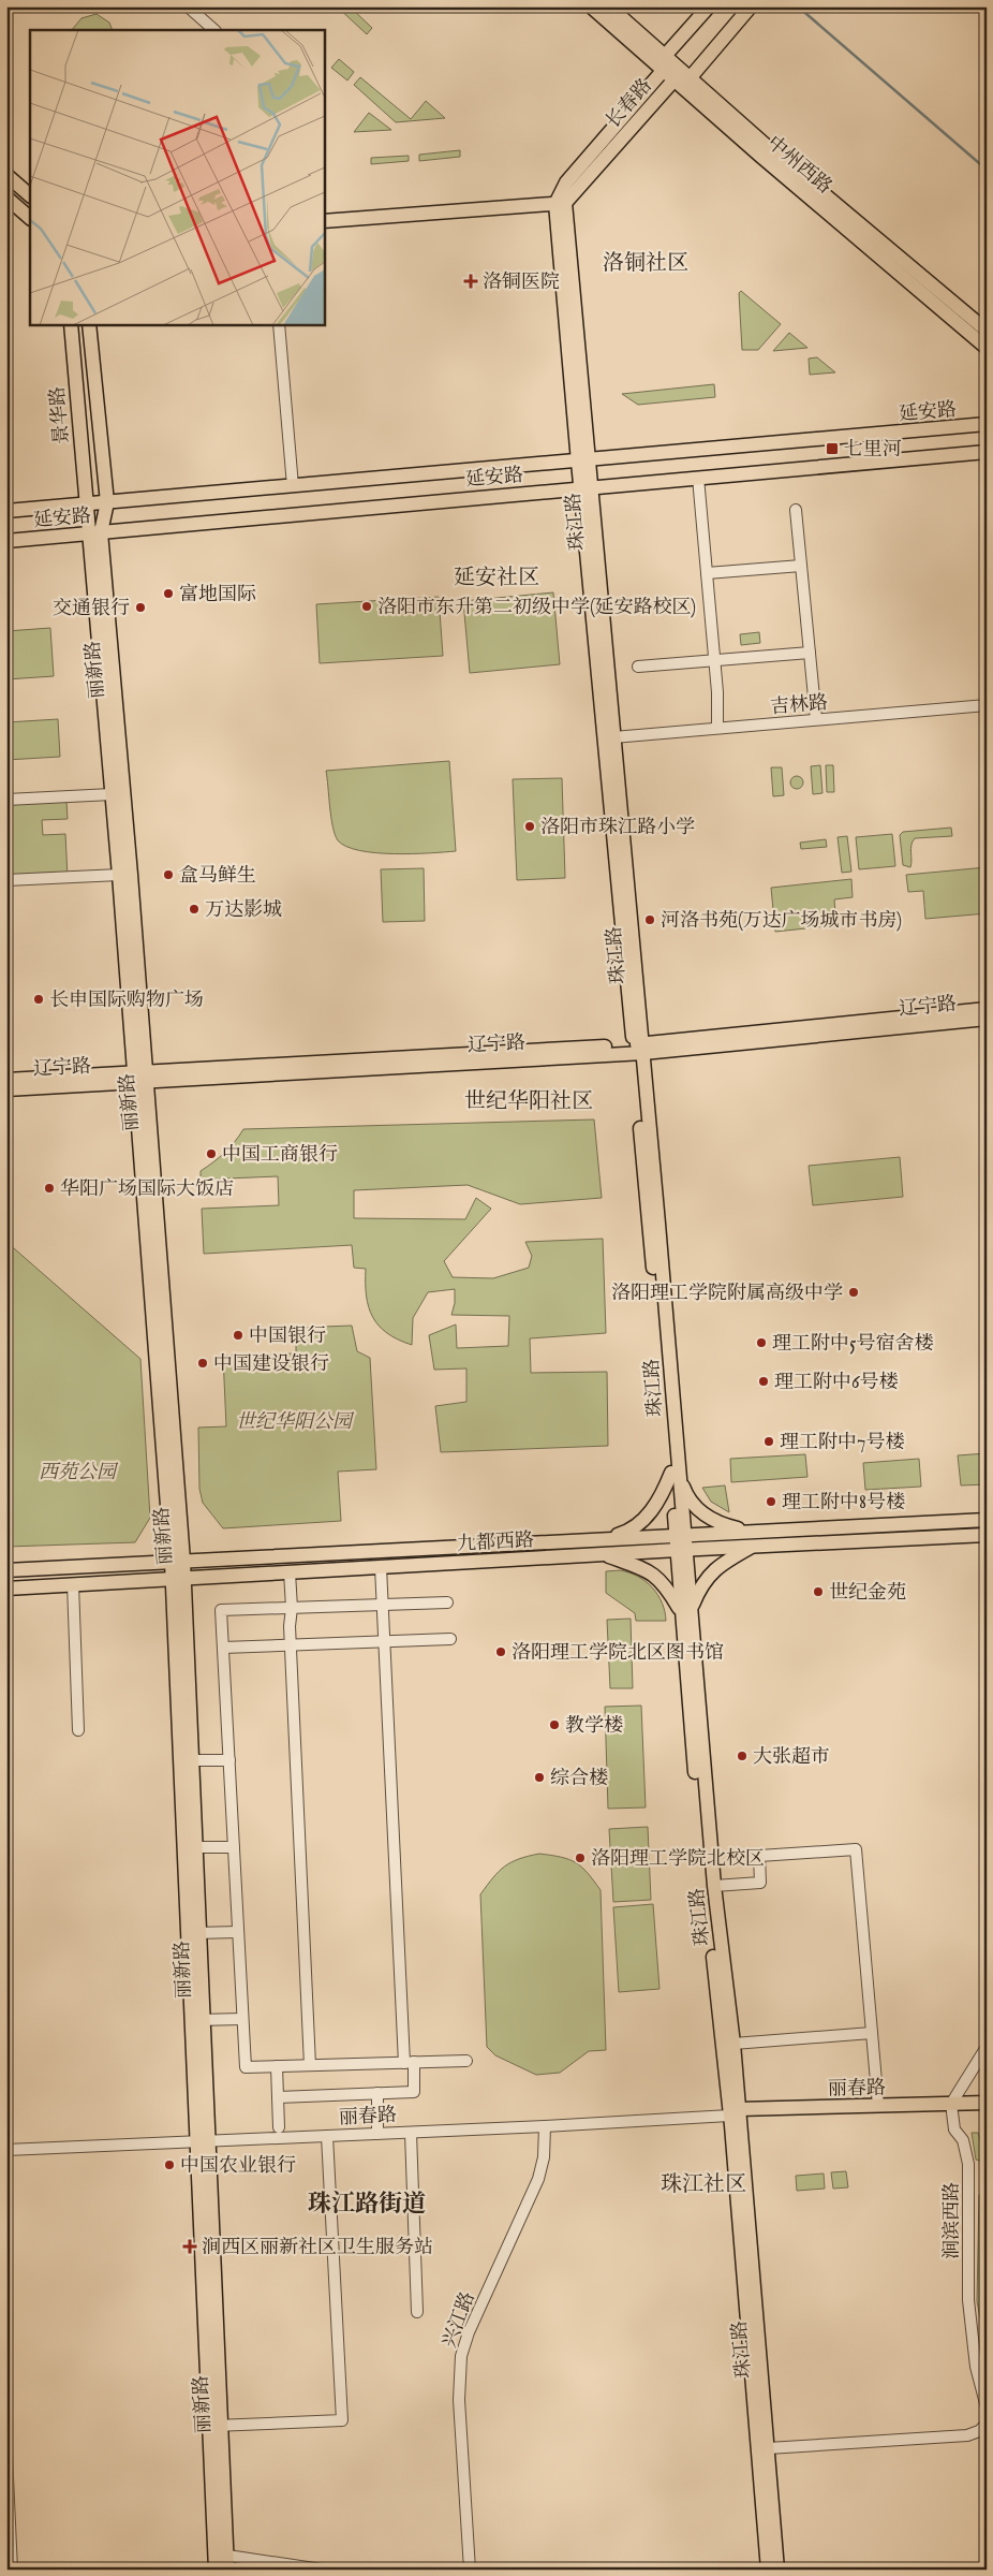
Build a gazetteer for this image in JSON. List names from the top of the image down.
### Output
{
  "streets": {
    "main road": [
      "长春路",
      "中州西路",
      "延安路",
      "景华路",
      "珠江路",
      "丽新路",
      "辽宁路",
      "九都西路",
      "丽春路"
    ],
    "street": ["吉林路", "涧滨西路", "兴江路"]
  },
  "crossings": [
    ["长春路", "中州西路"],
    ["长春路", "珠江路"],
    ["延安路", "景华路"],
    ["延安路", "珠江路"],
    ["延安路", "丽新路"],
    ["景华路", "丽新路"],
    ["珠江路", "吉林路"],
    ["珠江路", "辽宁路"],
    ["珠江路", "九都西路"],
    ["珠江路", "丽春路"],
    ["丽新路", "辽宁路"],
    ["丽新路", "九都西路"],
    ["丽新路", "丽春路"],
    ["丽春路", "涧滨西路"],
    ["丽春路", "兴江路"]
  ],
  "districts": [
    "洛铜社区",
    "延安社区",
    "世纪华阳社区",
    "珠江社区",
    "珠江路街道"
  ],
  "parks": ["世纪华阳公园", "西苑公园"],
  "places": {
    "health": ["洛铜医院", "涧西区丽新社区卫生服务站"],
    "transit": ["七里河"],
    "other": [
      "富地国际",
      "洛阳市东升第二初级中学(延安路校区)",
      "交通银行",
      "洛阳市珠江路小学",
      "盒马鲜生",
      "万达影城",
      "河洛书苑(万达广场城市书房)",
      "长申国际购物广场",
      "中国工商银行",
      "华阳广场国际大饭店",
      "洛阳理工学院附属高级中学",
      "中国银行",
      "理工附中5号宿舍楼",
      "中国建设银行",
      "理工附中6号楼",
      "理工附中7号楼",
      "理工附中8号楼",
      "世纪金苑",
      "洛阳理工学院北区图书馆",
      "教学楼",
      "大张超市",
      "综合楼",
      "洛阳理工学院北校区",
      "中国农业银行"
    ]
  }
}
